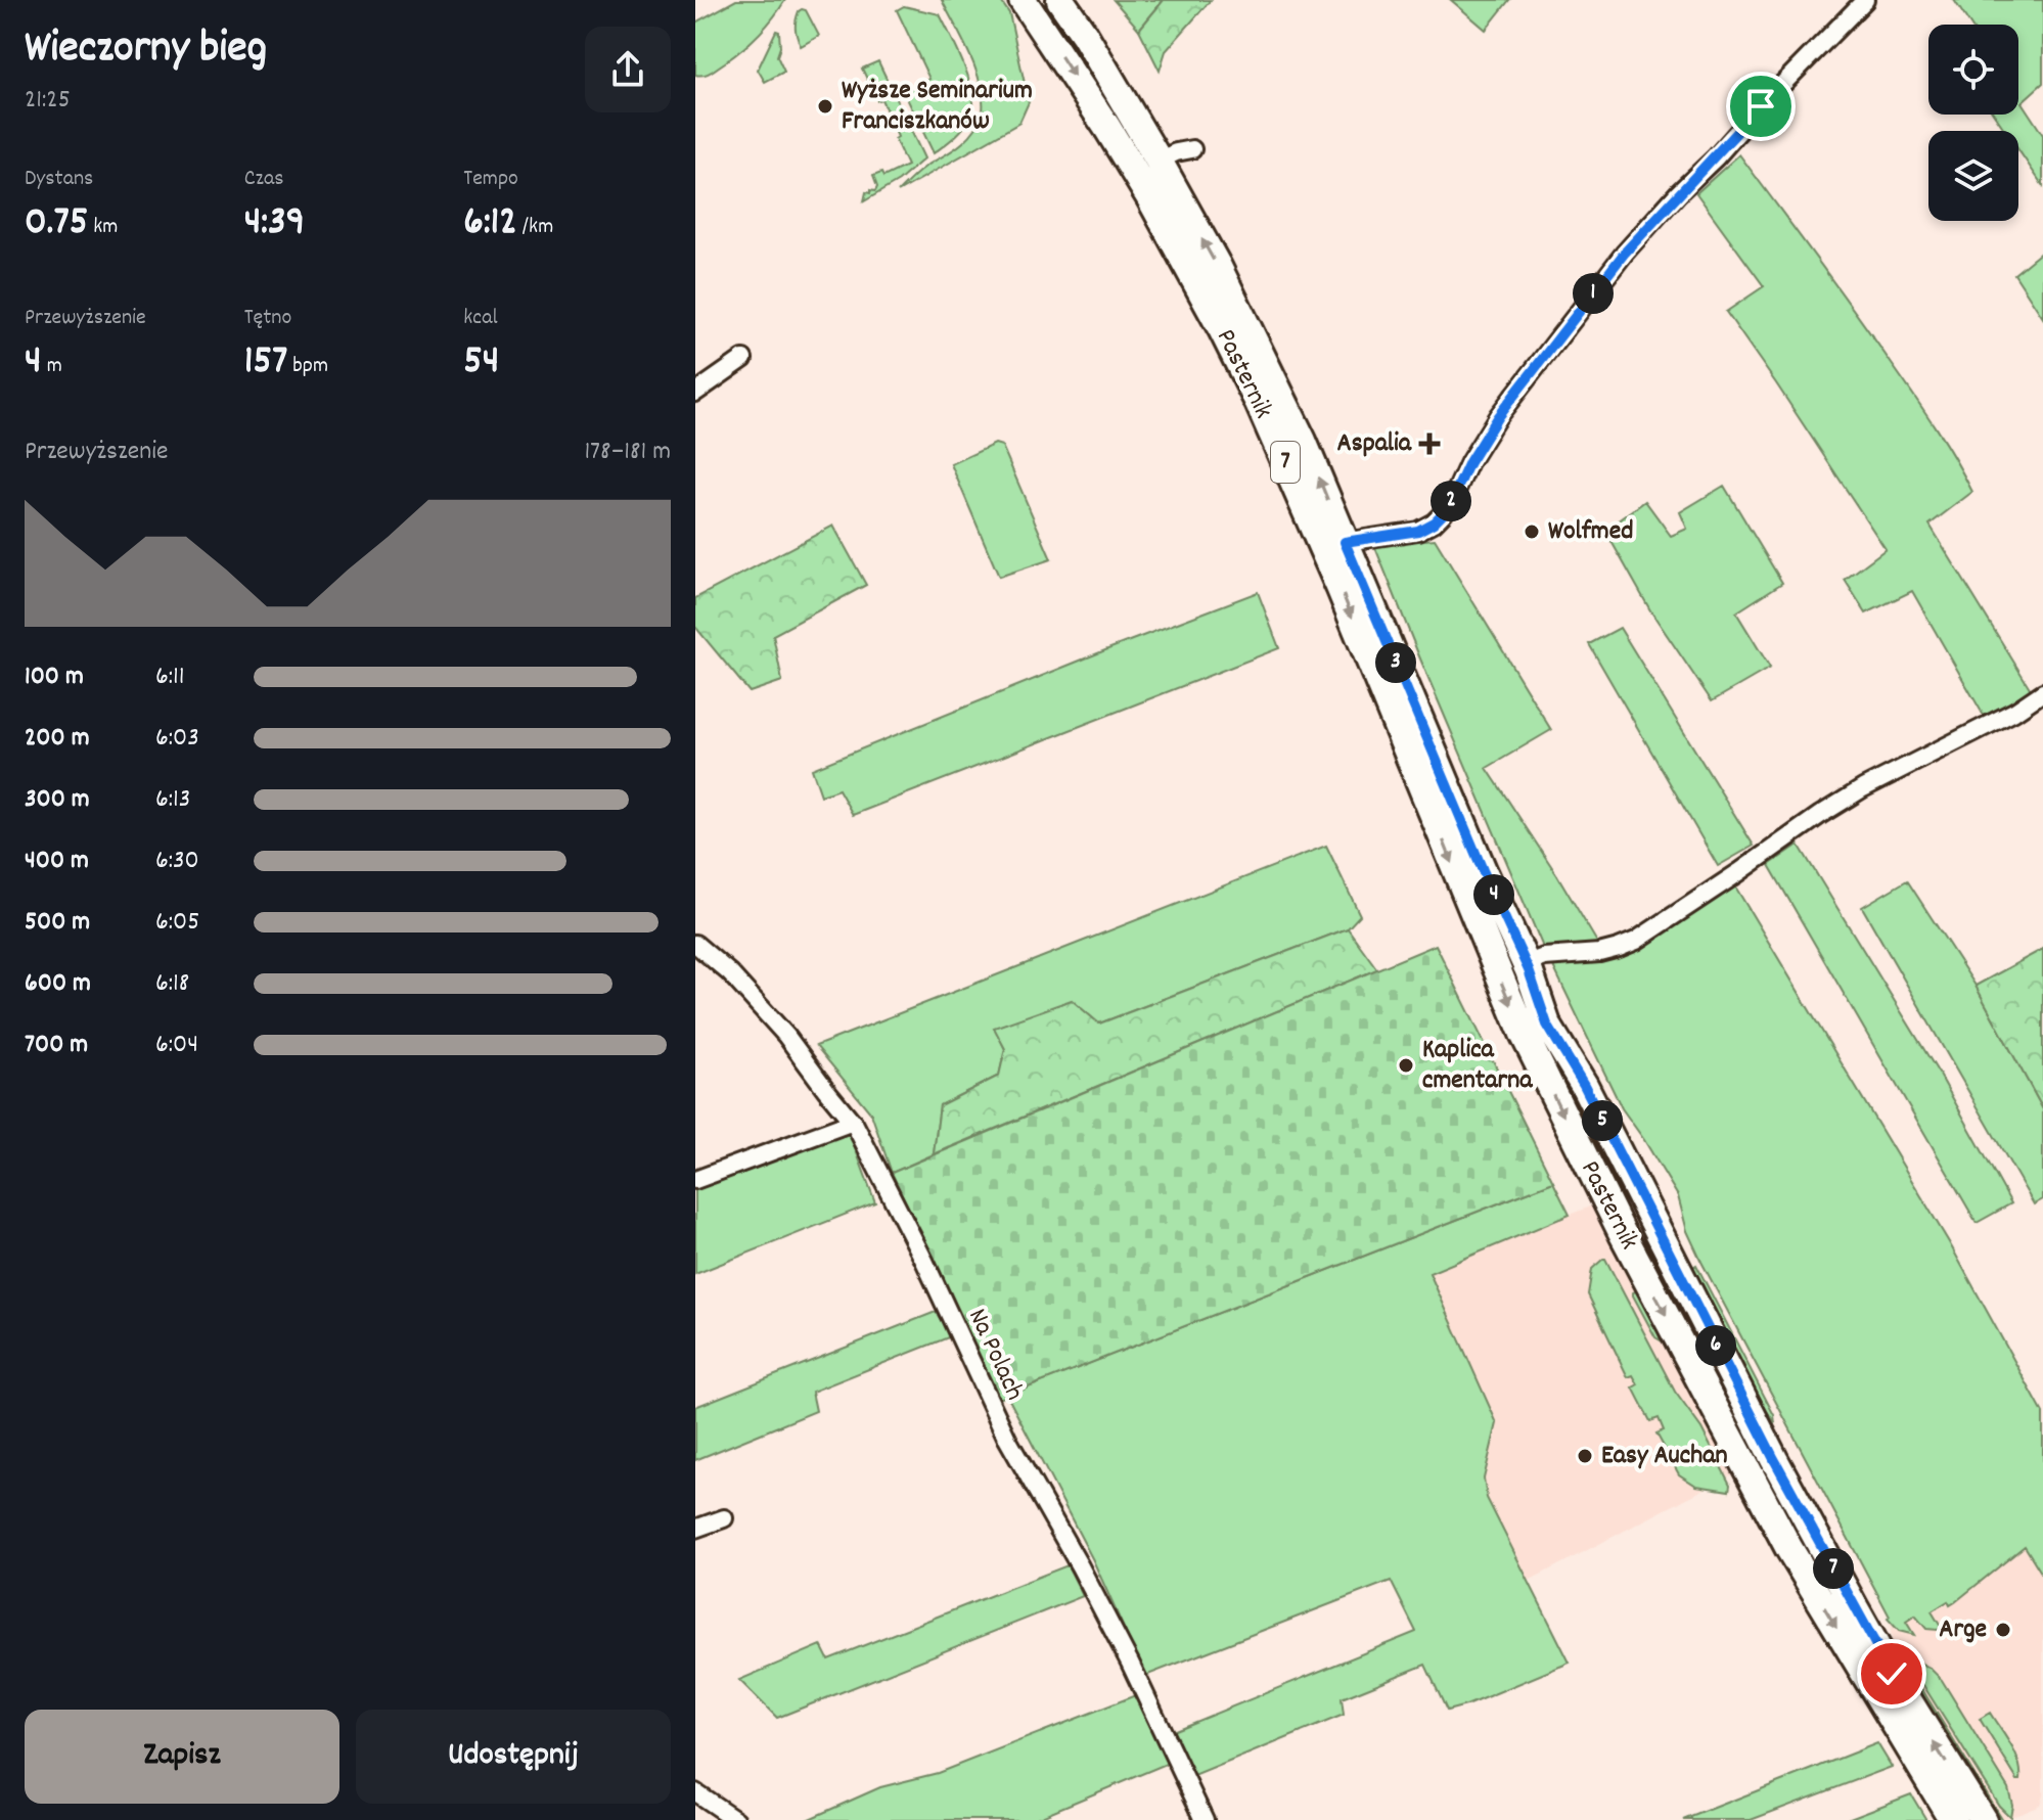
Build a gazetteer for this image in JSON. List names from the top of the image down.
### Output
{
  "streets": {
    "main road": ["Pasternik", "7"],
    "street": ["Na Polach"]
  },
  "places": {
    "other": [
      "Wyższe Seminarium Franciszkanów",
      "Wolfmed",
      "Kaplica cmentarna",
      "Easy Auchan",
      "Arge"
    ],
    "health": ["Aspalia"]
  },
  "page": {
    "heading": ["Wieczorny bieg", "21:25"],
    "stats": [
      ["Dystans", "0.75 km"],
      ["Czas", "4:39"],
      ["Tempo", "6:12 /km"],
      ["Przewyższenie", "4 m"],
      ["Tętno", "157 bpm"],
      ["kcal", "54"]
    ],
    "pins": [
      "1",
      "2",
      "3",
      "4",
      "5",
      "6",
      "7"
    ],
    "chart": ["Przewyższenie", "178–181 m"],
    "list": [
      {
        "name": "100 m",
        "note": "6:11"
      },
      {
        "name": "200 m",
        "note": "6:03"
      },
      {
        "name": "300 m",
        "note": "6:13"
      },
      {
        "name": "400 m",
        "note": "6:30"
      },
      {
        "name": "500 m",
        "note": "6:05"
      },
      {
        "name": "600 m",
        "note": "6:18"
      },
      {
        "name": "700 m",
        "note": "6:04"
      }
    ],
    "buttons": ["Zapisz", "Udostępnij"]
  }
}
